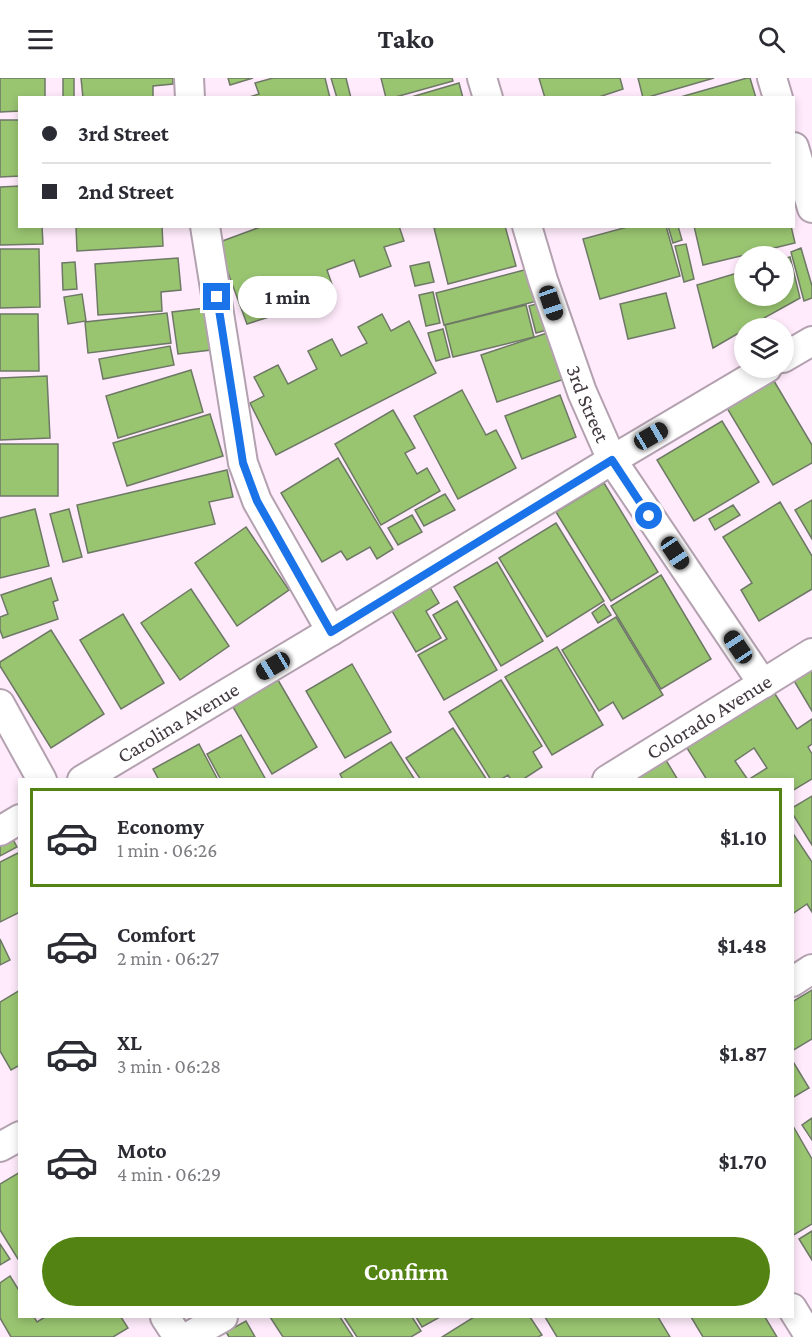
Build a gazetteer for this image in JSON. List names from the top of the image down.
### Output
{
  "streets": {
    "street": ["3rd Street", "Colorado Avenue", "Carolina Avenue"]
  },
  "crossings": [
    ["3rd Street", "Colorado Avenue"],
    ["3rd Street", "Carolina Avenue"]
  ],
  "page": {
    "header": "Tako",
    "banner": ["3rd Street", "2nd Street"],
    "bubble": "1 min",
    "list": [
      {
        "name": "Economy",
        "note": "1 min · 06:26",
        "value": "$1.10"
      },
      {
        "name": "Comfort",
        "note": "2 min · 06:27",
        "value": "$1.48"
      },
      {
        "name": "XL",
        "note": "3 min · 06:28",
        "value": "$1.87"
      },
      {
        "name": "Moto",
        "note": "4 min · 06:29",
        "value": "$1.70"
      }
    ],
    "buttons": "Confirm"
  }
}
